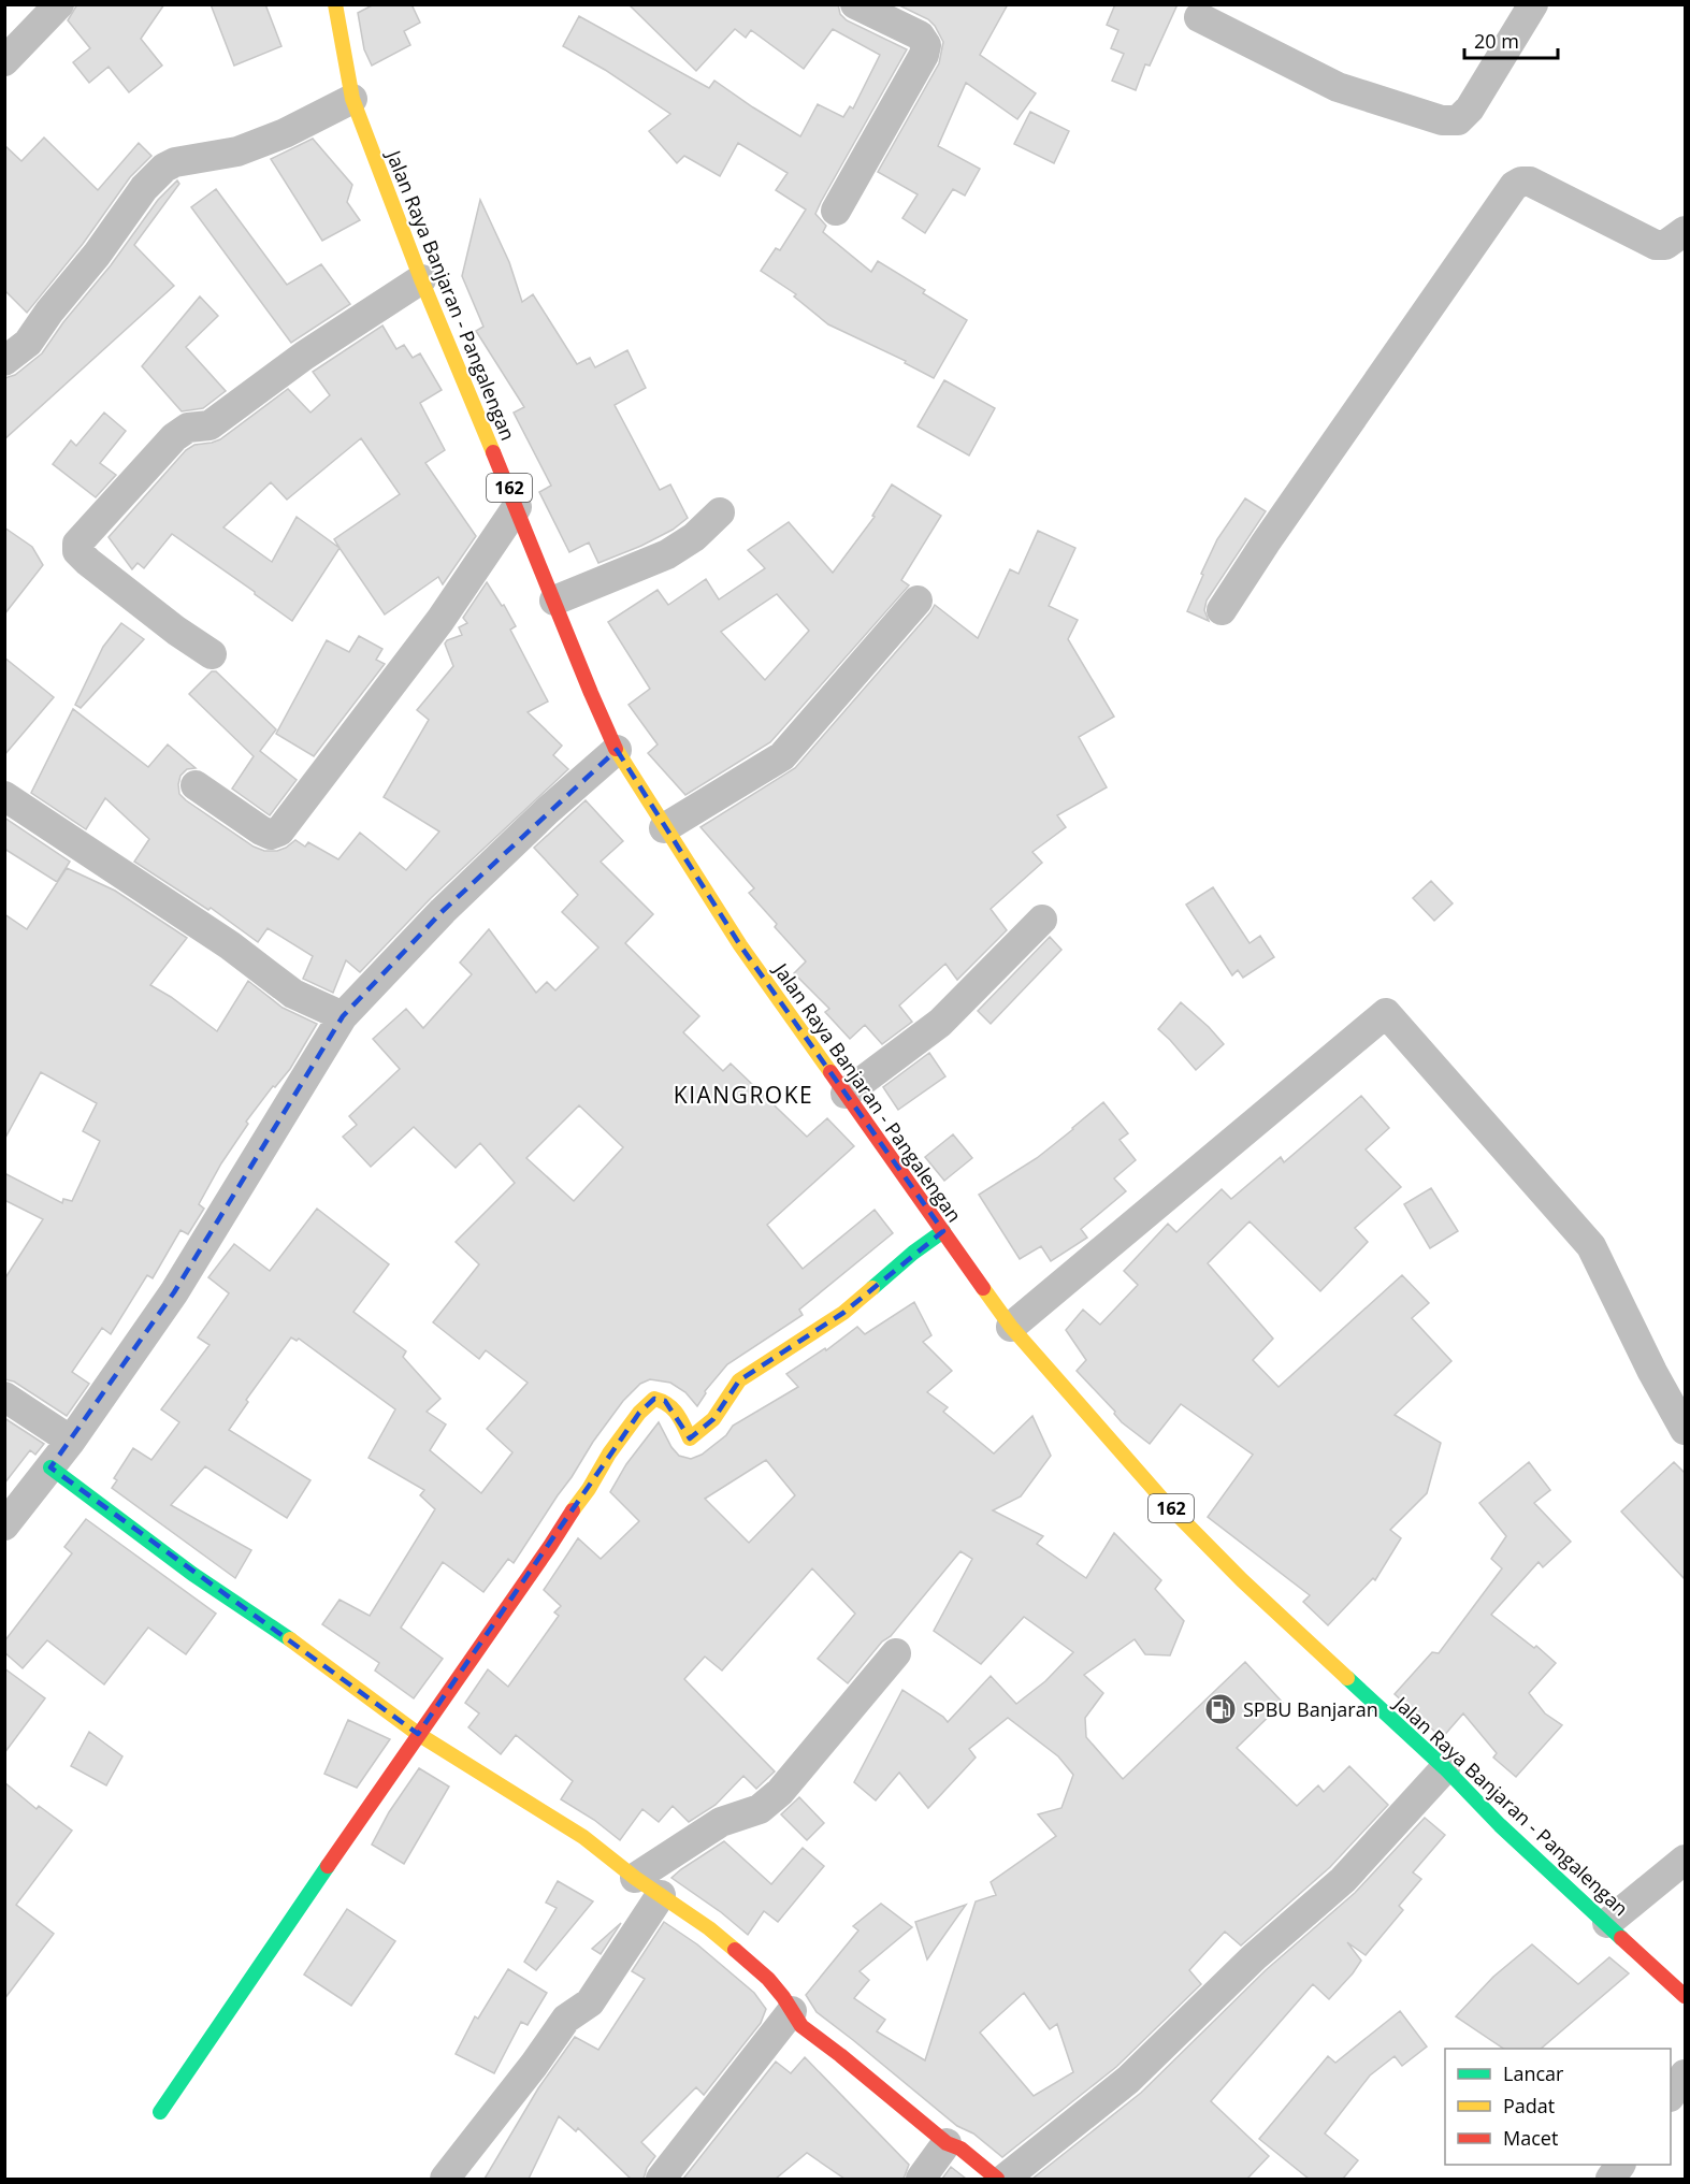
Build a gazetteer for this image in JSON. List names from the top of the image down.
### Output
{
  "streets": {
    "main road": ["Jalan Raya Banjaran - Pangalengan", "162"]
  },
  "districts": ["KIANGROKE"],
  "places": {
    "fuel station": ["SPBU Banjaran"]
  },
  "legend": ["Lancar", "Padat", "Macet"],
  "scale_bar": "20 m"
}
